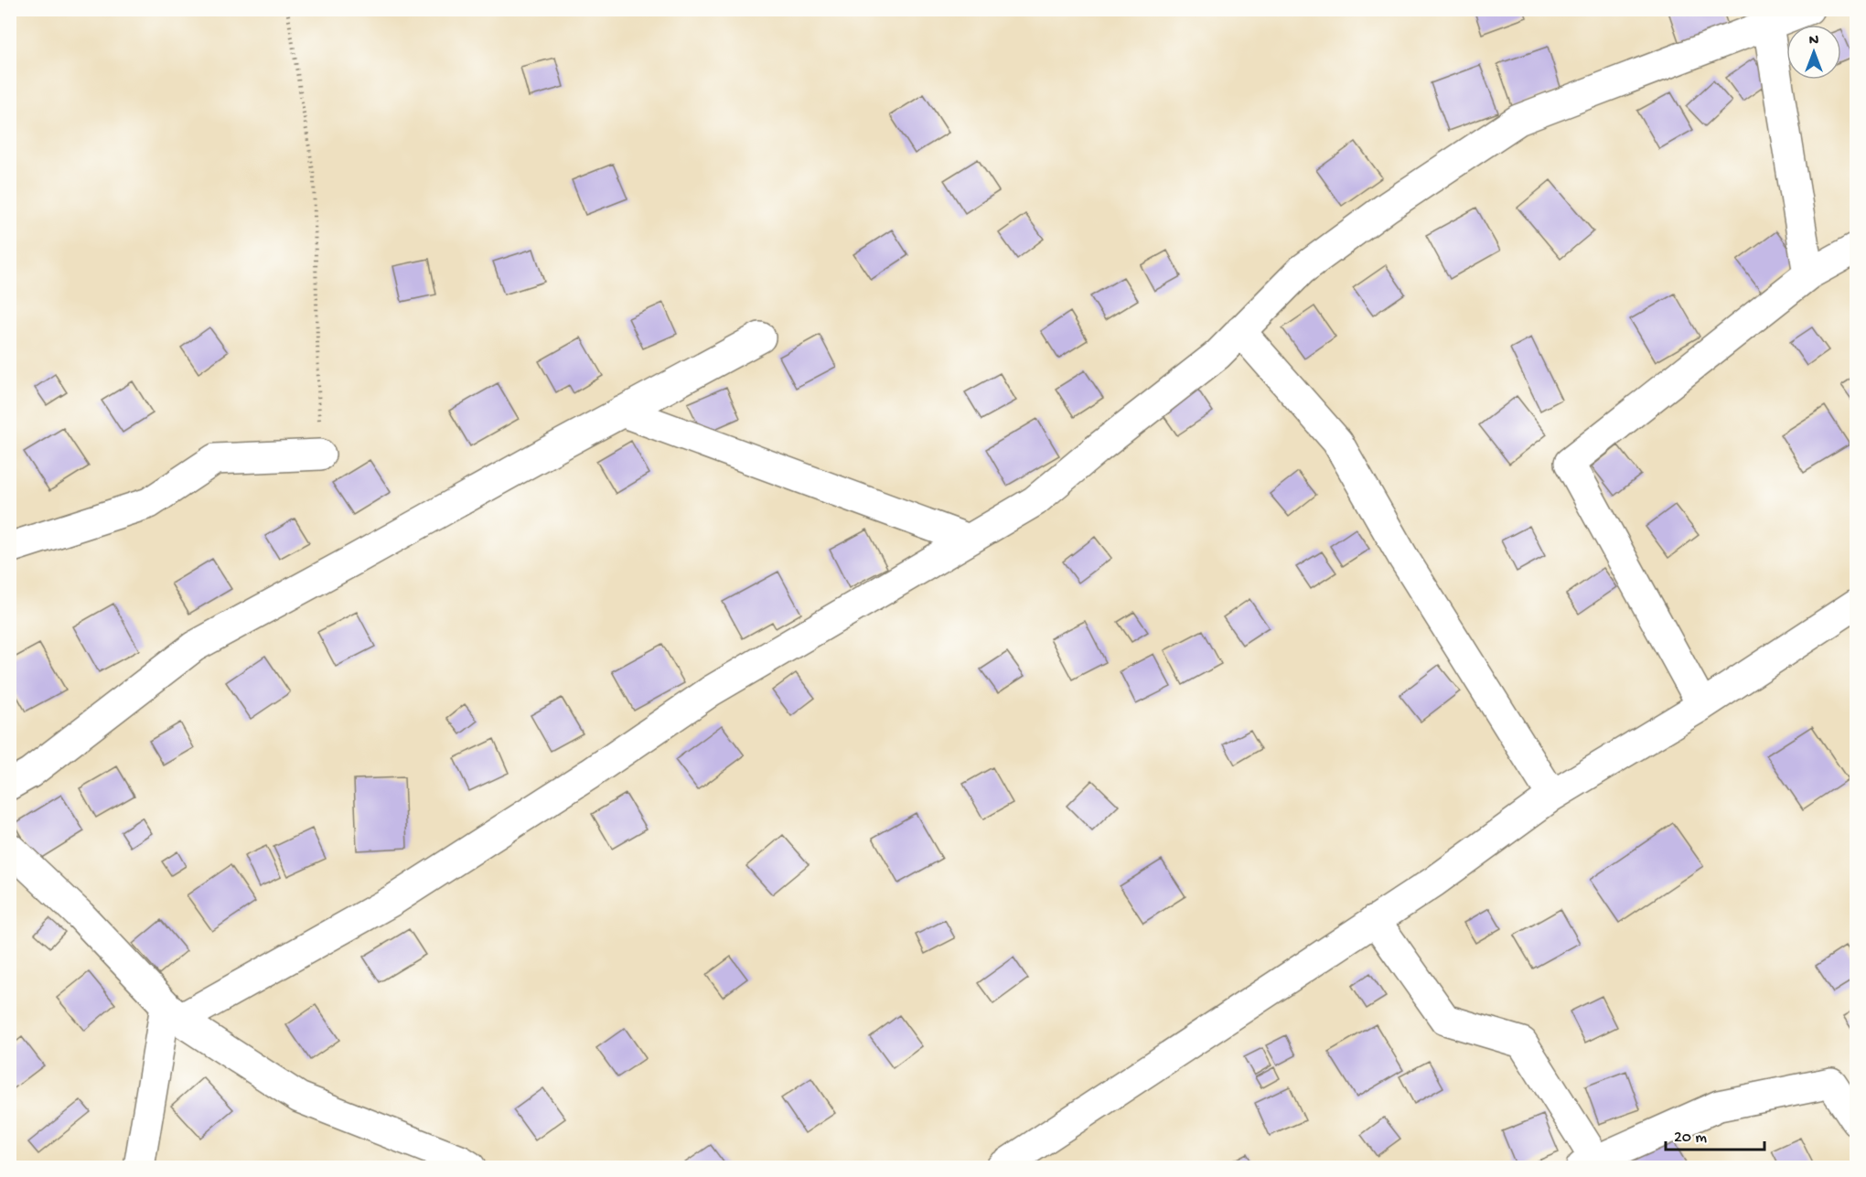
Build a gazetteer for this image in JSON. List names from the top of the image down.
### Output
{
  "scale_bar": "20 m",
  "north": "top"
}
